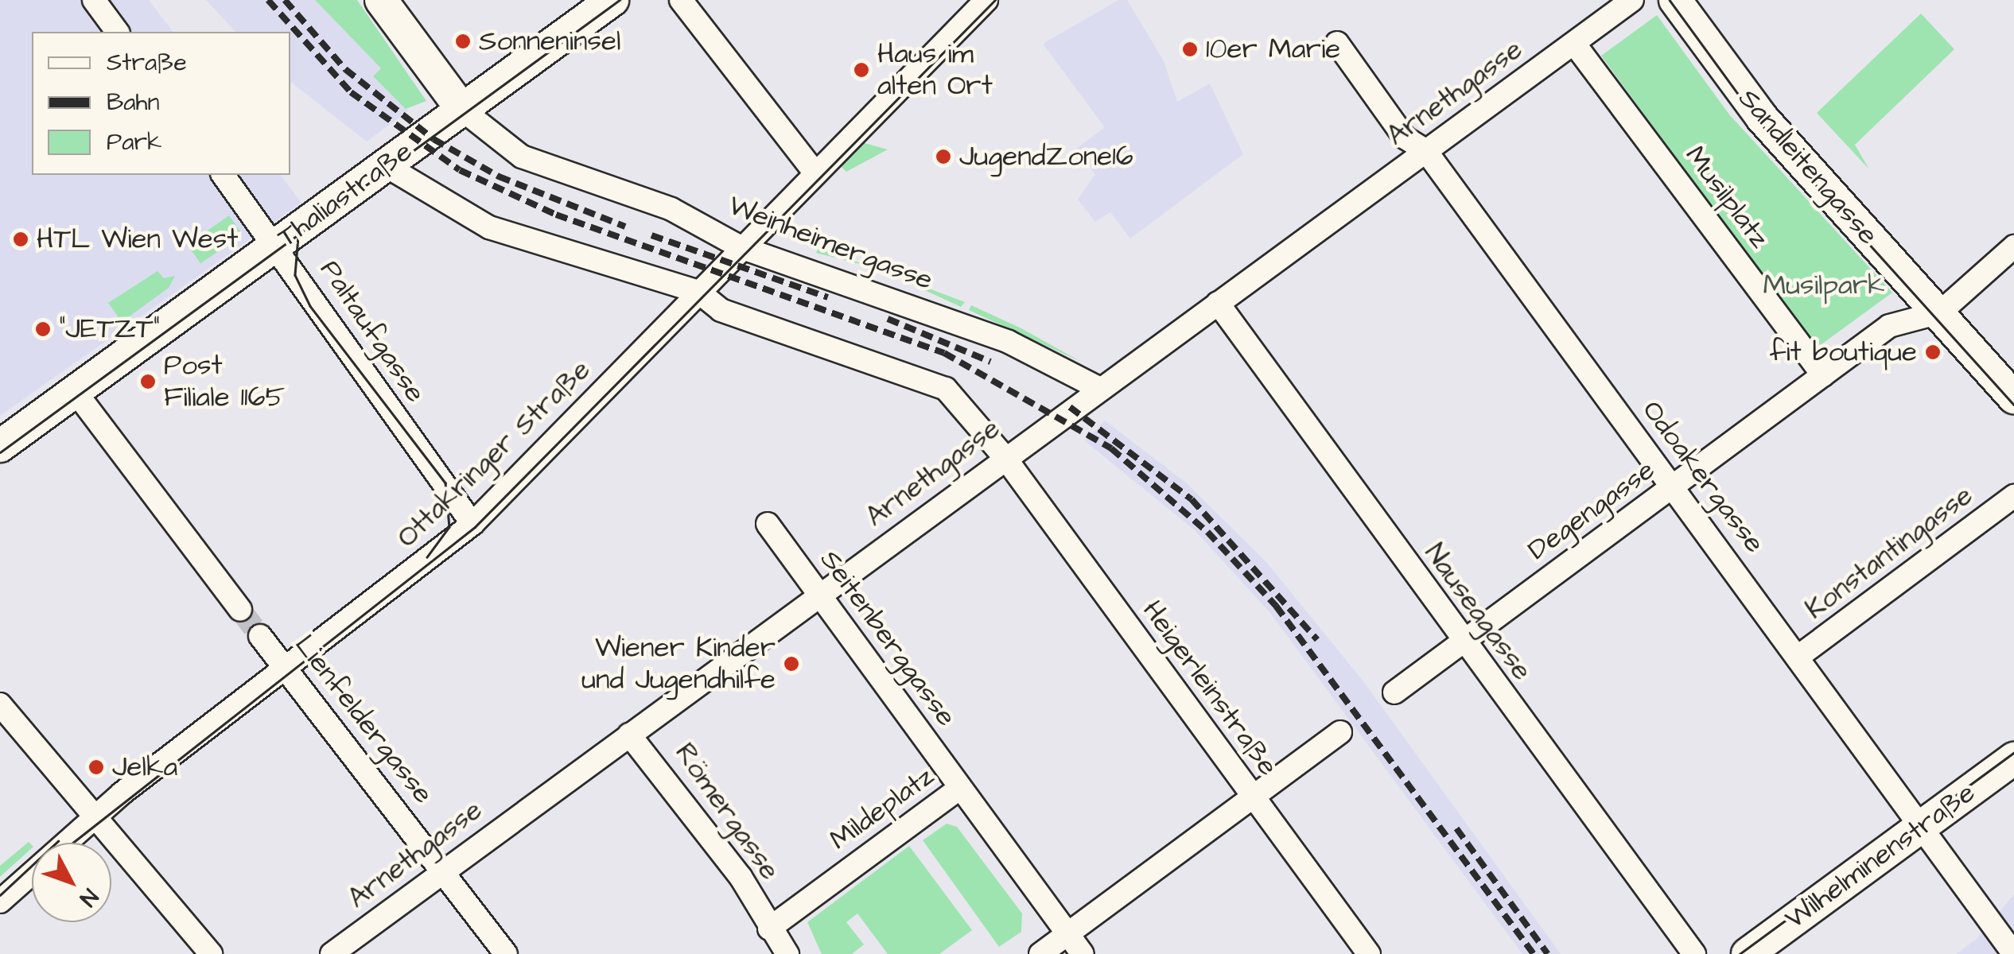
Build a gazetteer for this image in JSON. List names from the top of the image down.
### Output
{
  "streets": {
    "main road": ["Sandleitengasse", "Thaliastraße", "Wilhelminenstraße"],
    "street": [
      "Arnethgasse",
      "Musilplatz",
      "Weinheimergasse",
      "Paltaufgasse",
      "Ottakringer Straße",
      "Odoakergasse",
      "Degengasse",
      "Konstantingasse",
      "Nauseagasse",
      "Seitenberggasse",
      "Heigerleinstraße",
      "Lienfeldergasse",
      "Mildeplatz",
      "Römergasse"
    ]
  },
  "crossings": [
    ["Arnethgasse", "Musilplatz"],
    ["Arnethgasse", "Weinheimergasse"],
    ["Arnethgasse", "Odoakergasse"],
    ["Arnethgasse", "Nauseagasse"],
    ["Arnethgasse", "Seitenberggasse"],
    ["Arnethgasse", "Heigerleinstraße"],
    ["Arnethgasse", "Lienfeldergasse"],
    ["Arnethgasse", "Römergasse"],
    ["Thaliastraße", "Weinheimergasse"],
    ["Thaliastraße", "Paltaufgasse"],
    ["Musilplatz", "Degengasse"],
    ["Weinheimergasse", "Ottakringer Straße"],
    ["Paltaufgasse", "Ottakringer Straße"],
    ["Ottakringer Straße", "Lienfeldergasse"],
    ["Odoakergasse", "Degengasse"],
    ["Odoakergasse", "Konstantingasse"],
    ["Odoakergasse", "Wilhelminenstraße"],
    ["Degengasse", "Nauseagasse"],
    ["Seitenberggasse", "Mildeplatz"],
    ["Mildeplatz", "Römergasse"]
  ],
  "parks": ["Musilpark"],
  "places": [
    "Sonneninsel",
    "10er Marie",
    "Haus im alten Ort",
    "JugendZone16",
    "HTL Wien West",
    "\"JETZT\"",
    "fit boutique",
    "Post Filiale 1165",
    "Wiener Kinder und Jugendhilfe",
    "Jelka"
  ],
  "legend": ["Straße", "Bahn", "Park"],
  "north": "bottom right"
}
